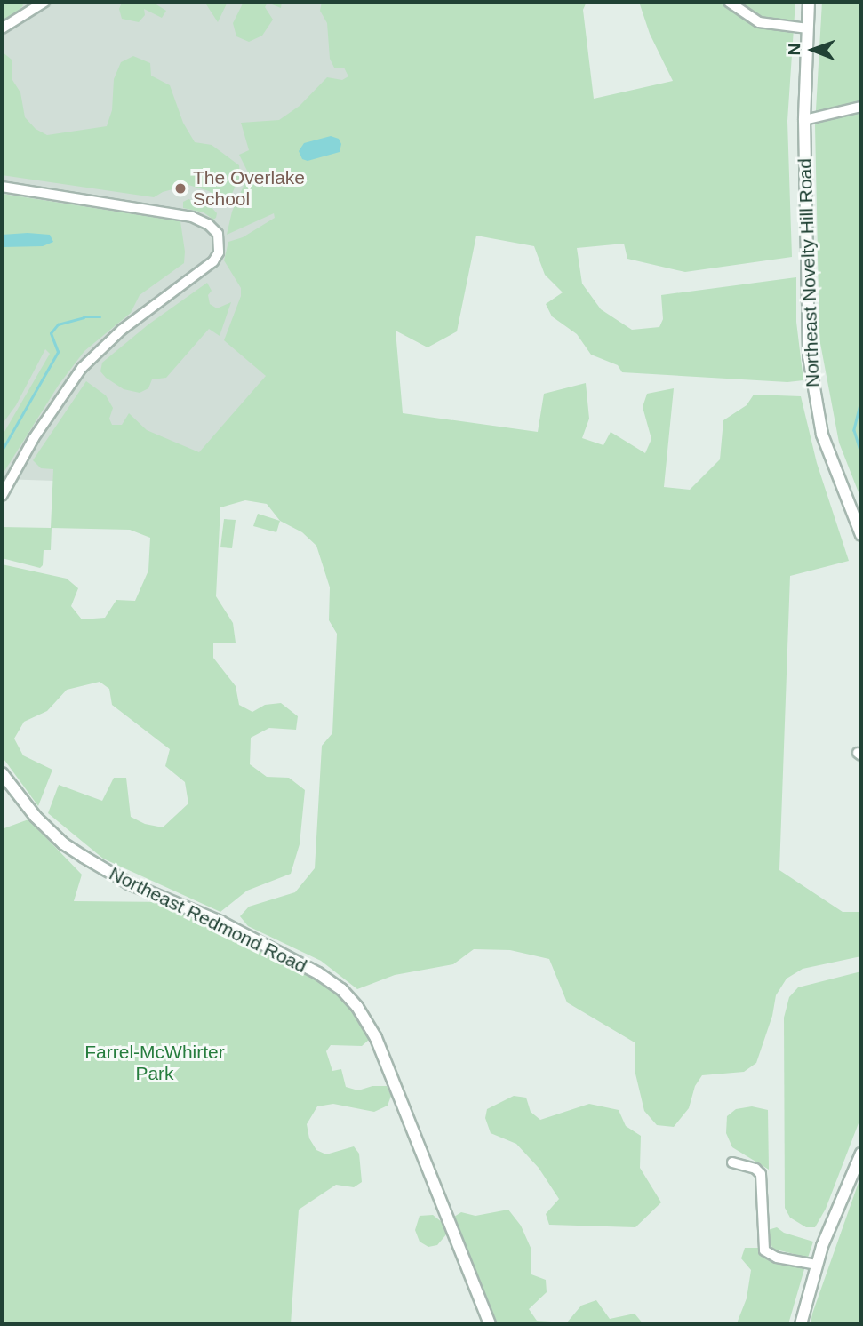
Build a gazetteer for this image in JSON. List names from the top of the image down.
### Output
{
  "streets": {
    "street": ["Northeast Novelty Hill Road", "Northeast Redmond Road"]
  },
  "parks": ["Farrel-McWhirter Park"],
  "places": ["The Overlake School"],
  "north": "left"
}
